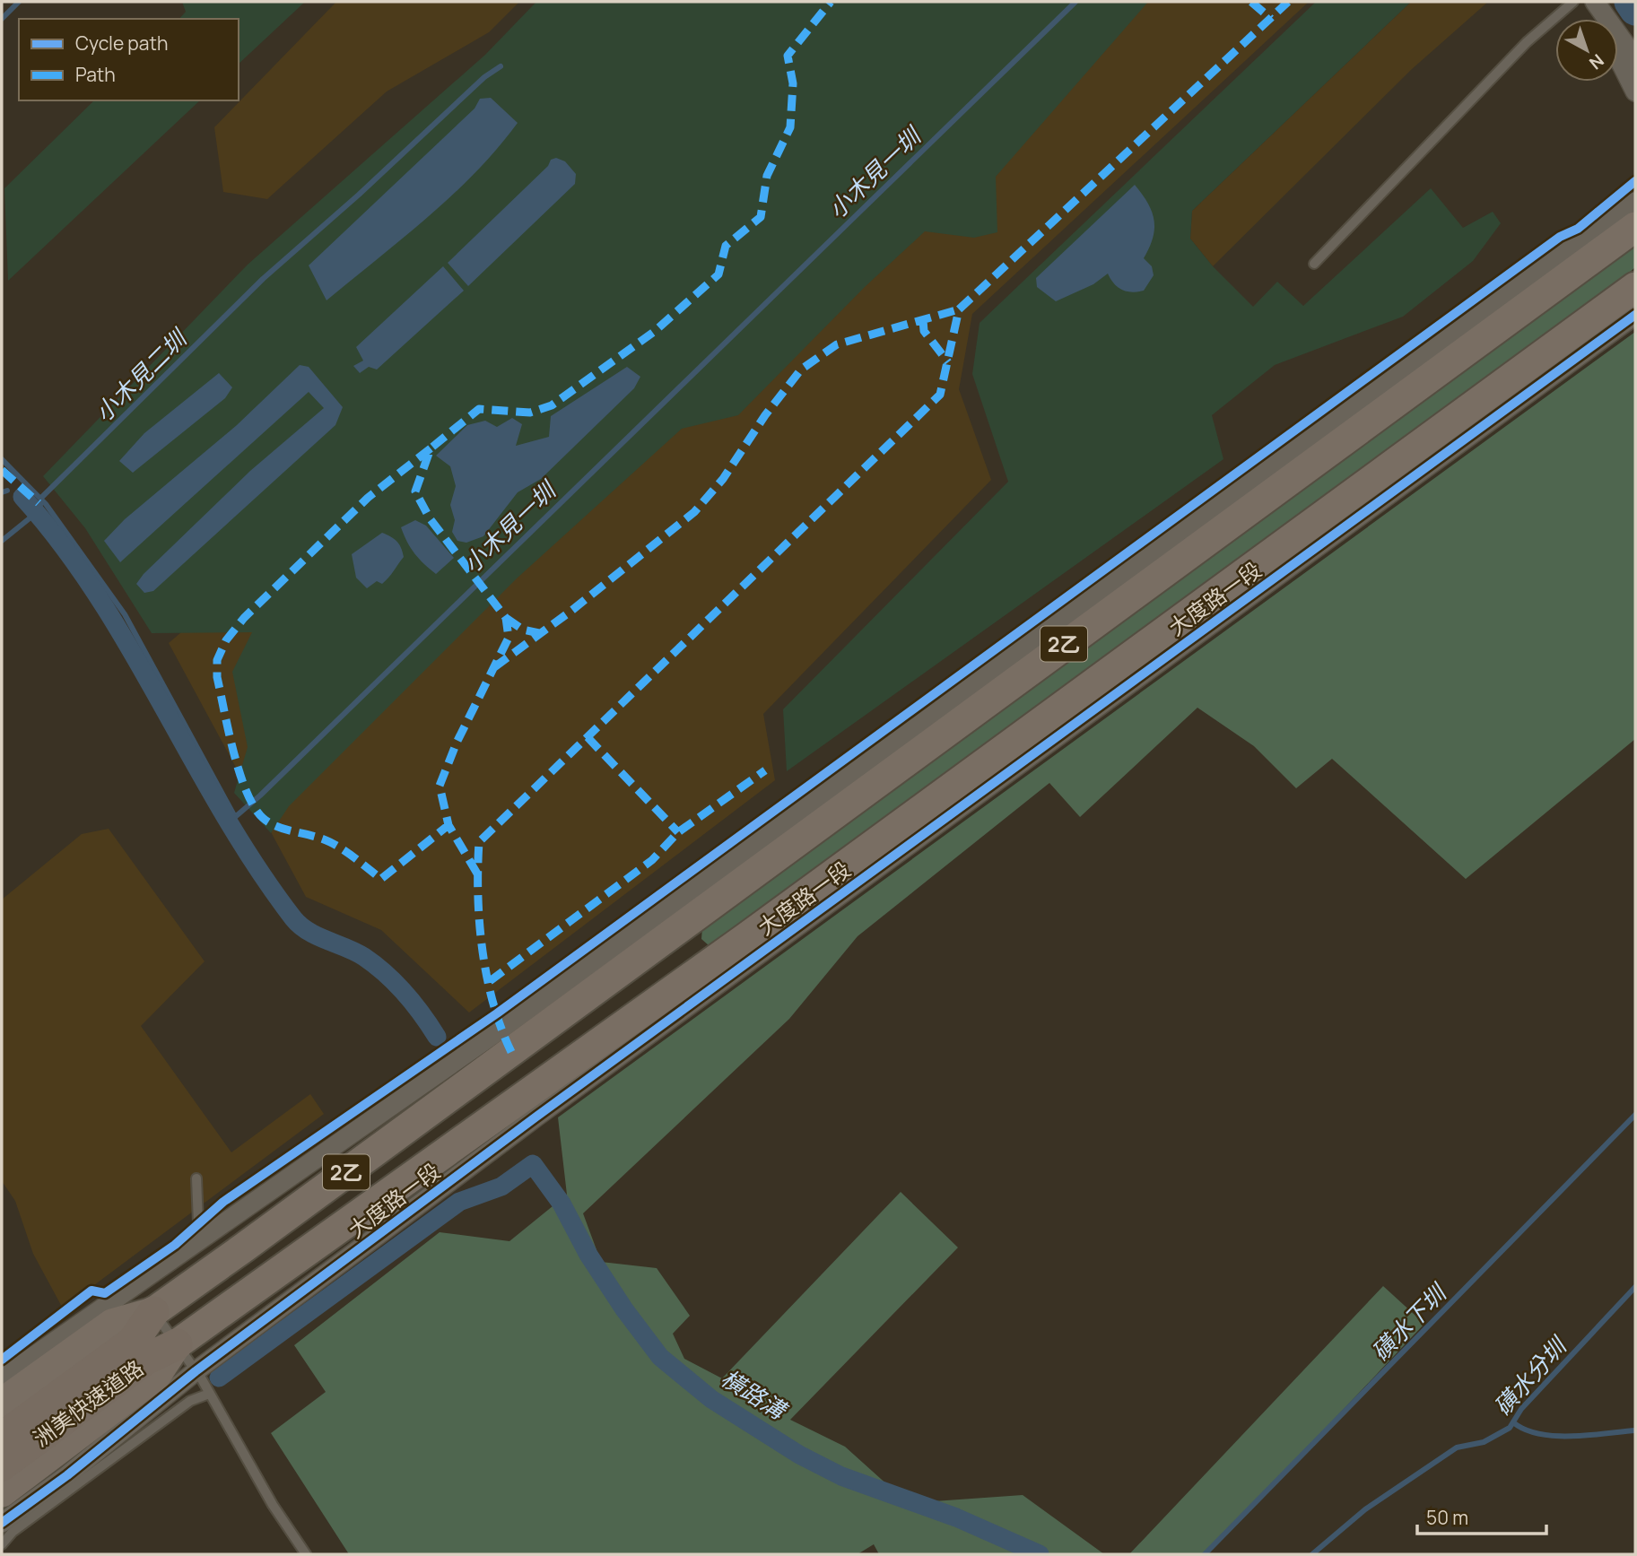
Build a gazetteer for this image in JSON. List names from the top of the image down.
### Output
{
  "streets": {
    "highway": ["洲美快速道路"],
    "main road": ["大度路一段", "2乙"]
  },
  "crossings": [
    ["大度路一段", "洲美快速道路"],
    ["2乙", "洲美快速道路"]
  ],
  "water": [
    "小木見一圳",
    "小木見二圳",
    "磺水下圳",
    "磺水分圳",
    "橫路溝"
  ],
  "legend": ["Cycle path", "Path"],
  "scale_bar": "50 m",
  "north": "bottom right"
}
